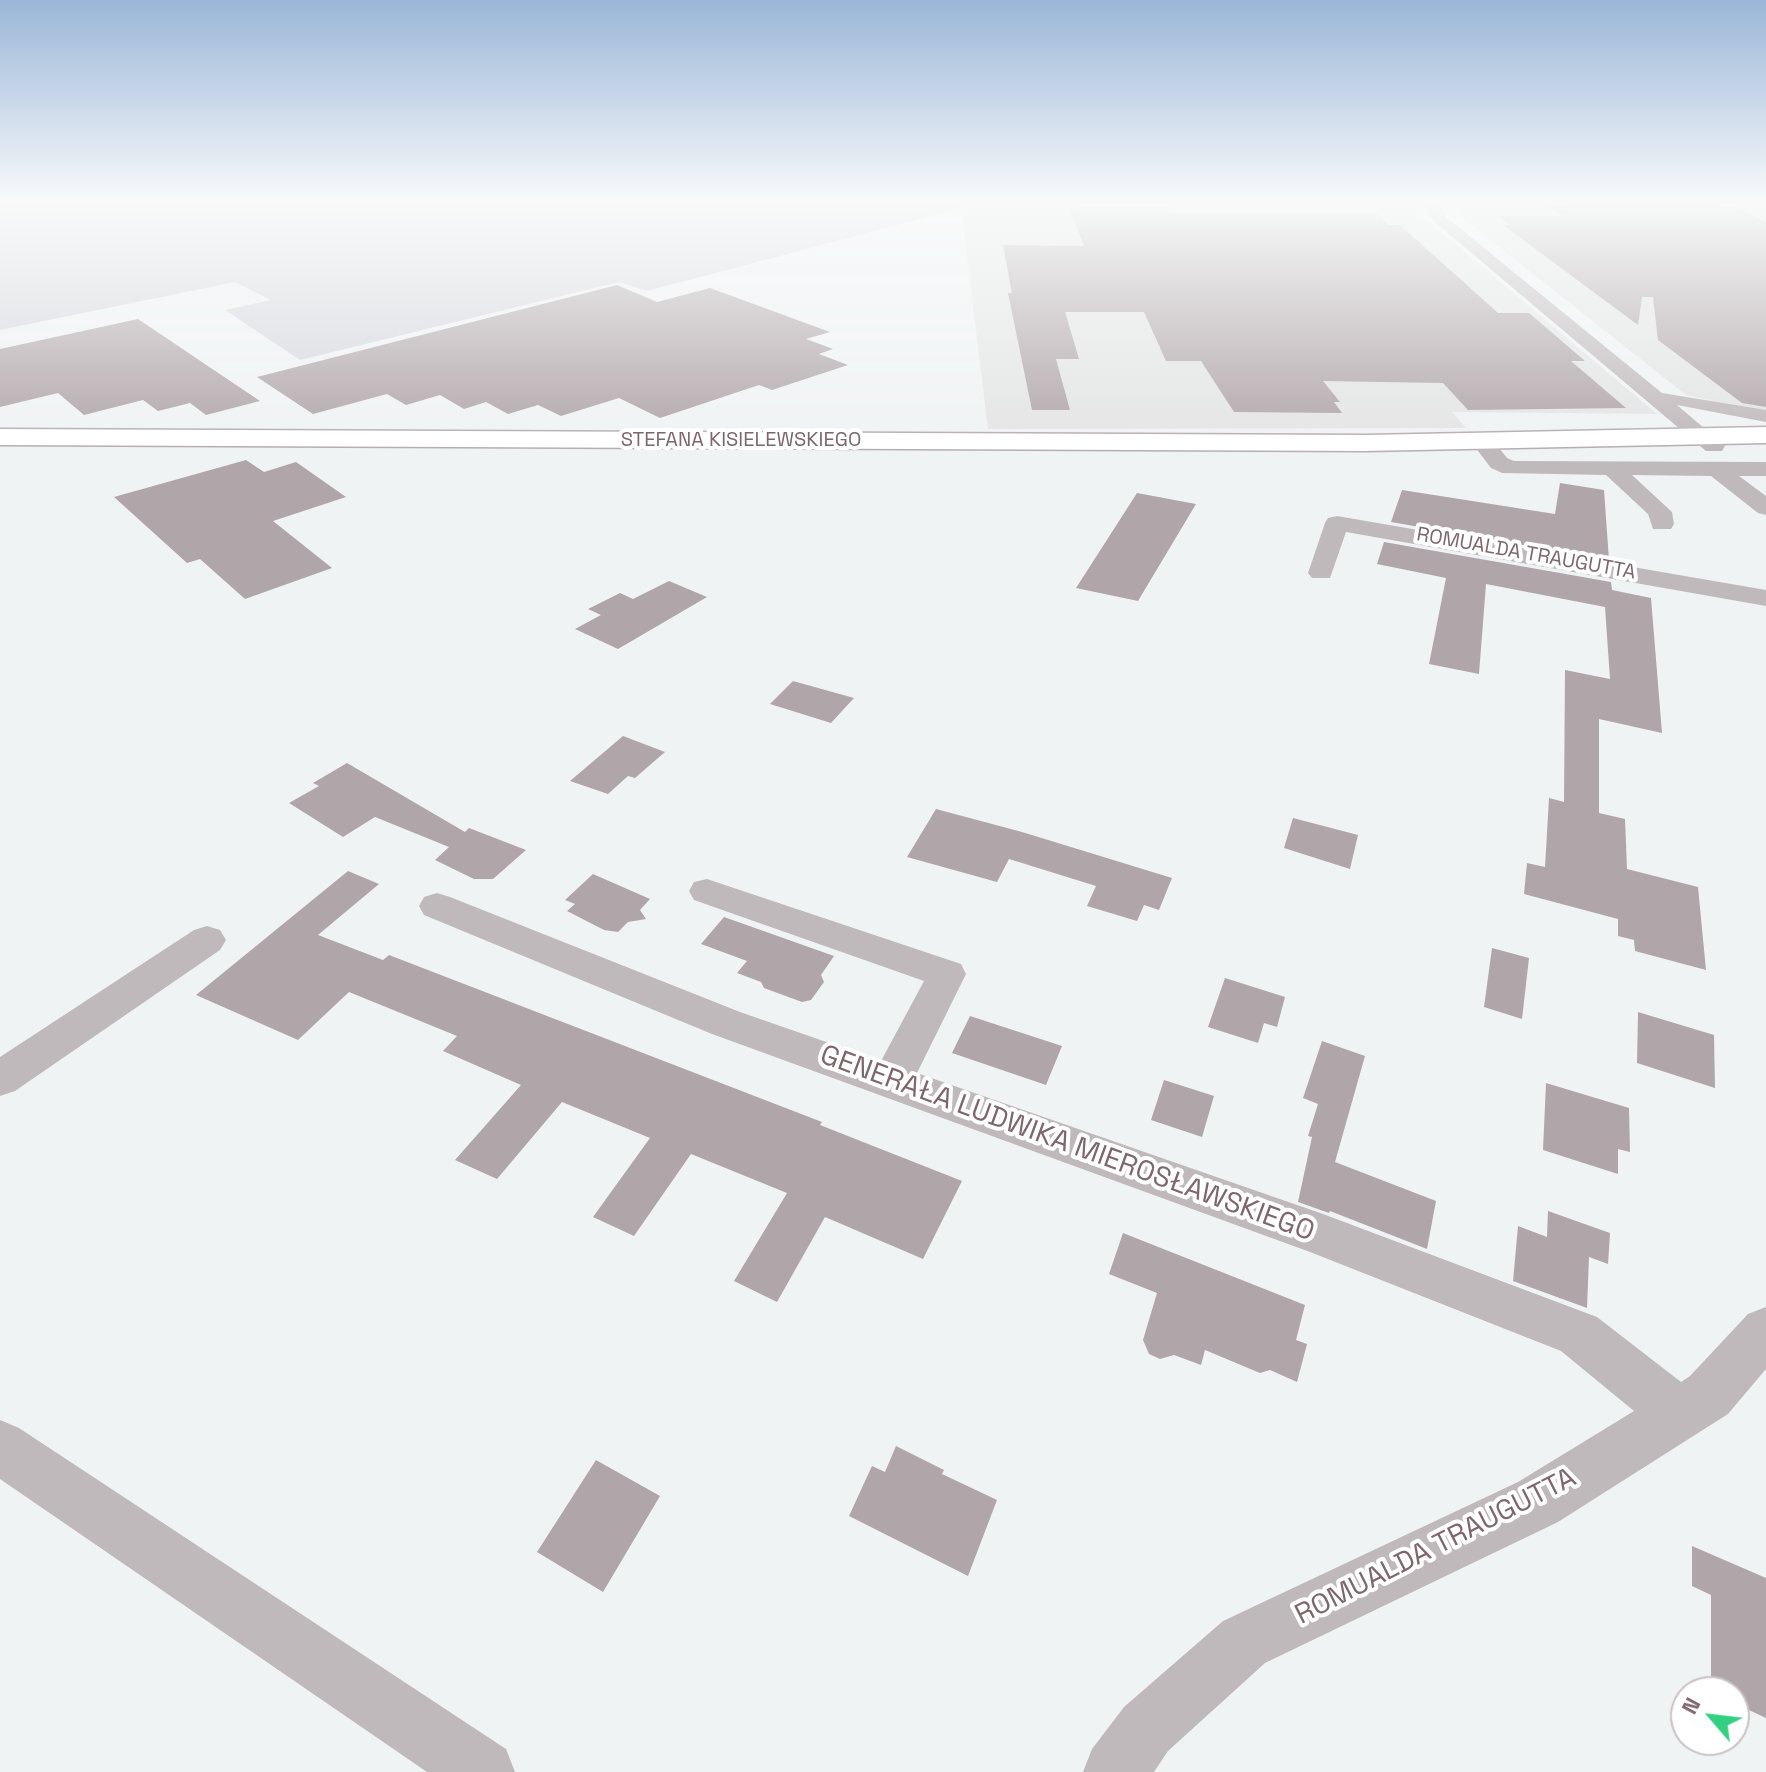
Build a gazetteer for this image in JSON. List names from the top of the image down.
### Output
{
  "streets": {
    "main road": ["STEFANA KISIELEWSKIEGO"],
    "street": ["ROMUALDA TRAUGUTTA", "GENERAŁA LUDWIKA MIEROSŁAWSKIEGO"]
  },
  "crossings": [
    ["ROMUALDA TRAUGUTTA", "GENERAŁA LUDWIKA MIEROSŁAWSKIEGO"]
  ],
  "north": "top left"
}
